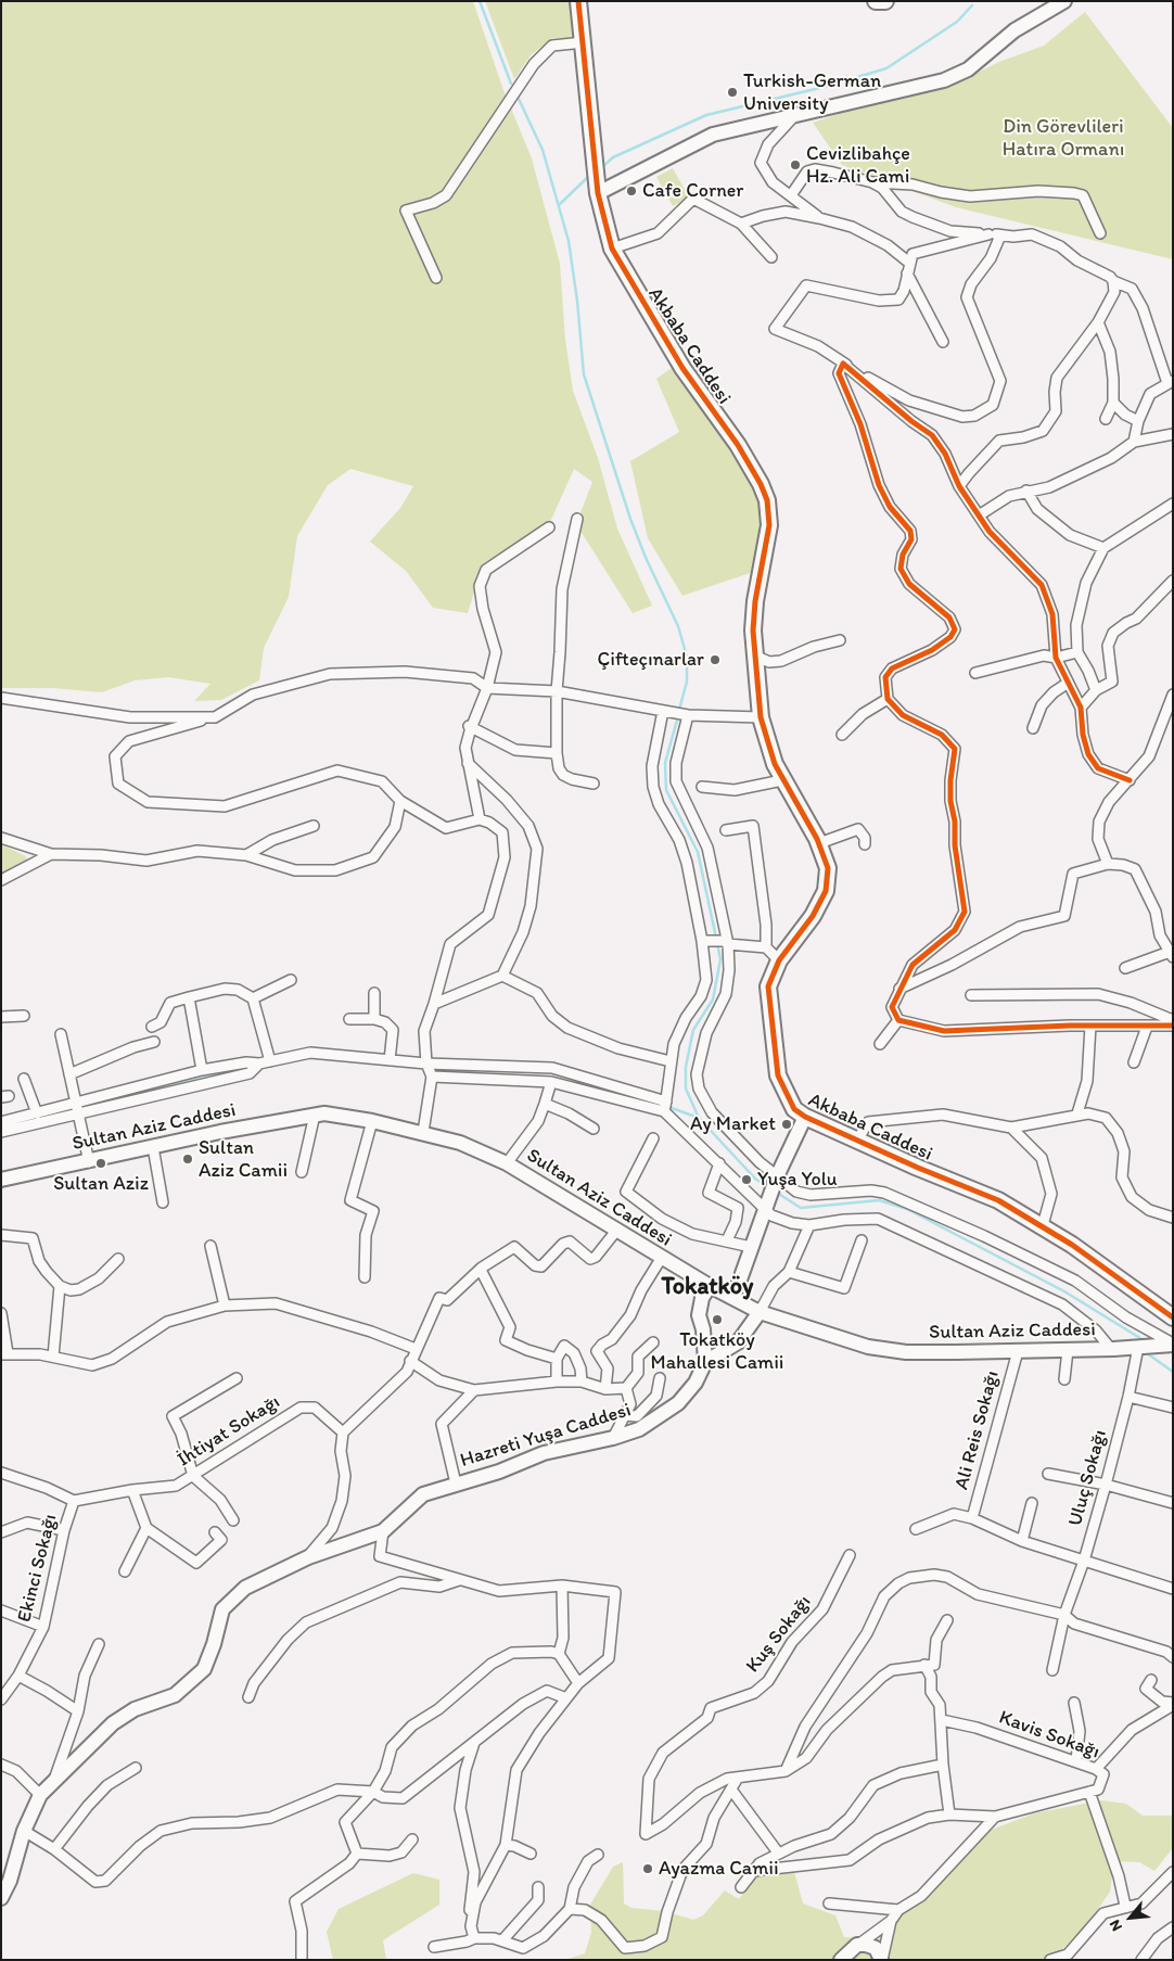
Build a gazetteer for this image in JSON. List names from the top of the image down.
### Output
{
  "streets": {
    "main road": ["Akbaba Caddesi"],
    "street": [
      "Sultan Aziz Caddesi",
      "Ali Reis Sokağı",
      "İhtiyat Sokağı",
      "Hazreti Yuşa Caddesi",
      "Uluç Sokağı",
      "Ekinci Sokağı",
      "Kuş Sokağı",
      "Kavis Sokağı"
    ]
  },
  "crossings": [
    ["Sultan Aziz Caddesi", "Ali Reis Sokağı"],
    ["Sultan Aziz Caddesi", "Uluç Sokağı"],
    ["Ali Reis Sokağı", "Uluç Sokağı"],
    ["İhtiyat Sokağı", "Ekinci Sokağı"]
  ],
  "districts": ["Tokatköy"],
  "parks": ["Din Görevlileri Hatıra Ormanı"],
  "places": [
    "Turkish-German University",
    "Cevizlibahçe Hz. Ali Cami",
    "Cafe Corner",
    "Çifteçınarlar",
    "Ay Market",
    "Sultan Aziz Camii",
    "Sultan Aziz",
    "Yuşa Yolu",
    "Tokatköy Mahallesi Camii",
    "Ayazma Camii"
  ],
  "north": "bottom left"
}
